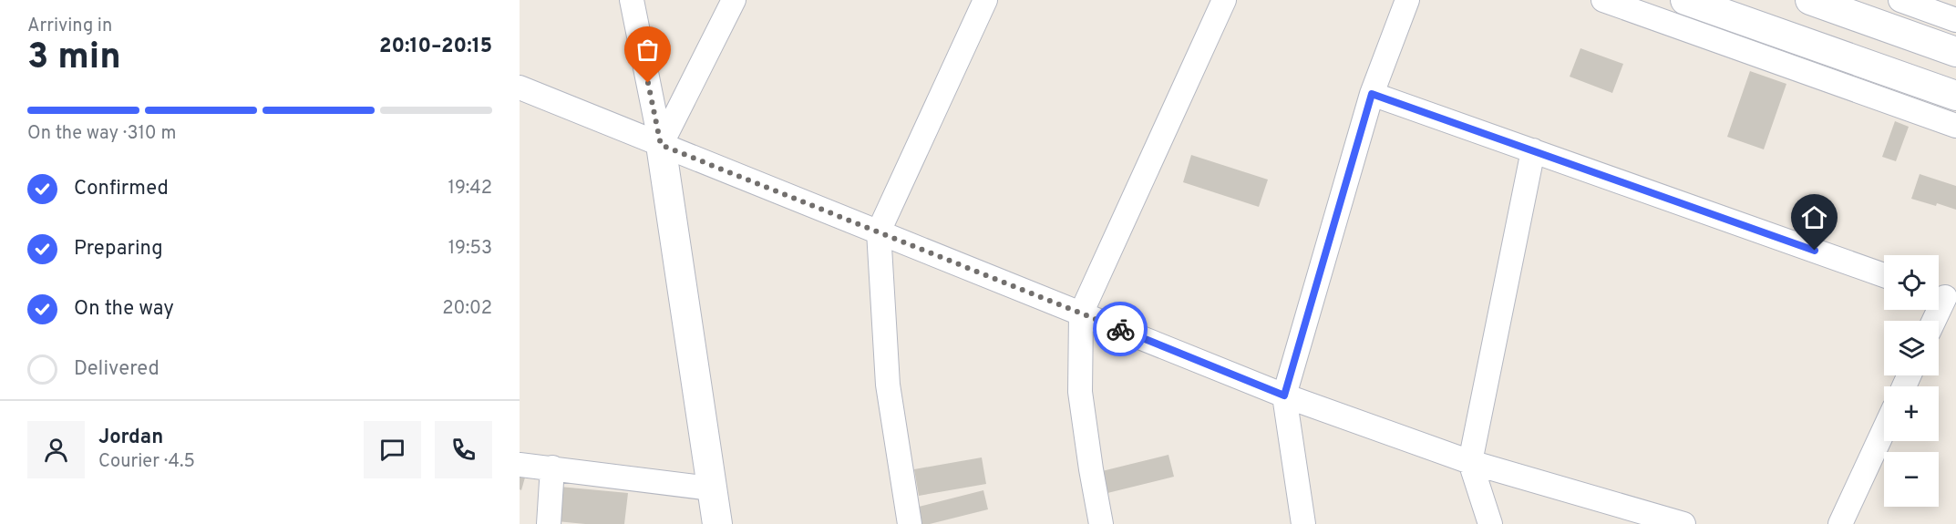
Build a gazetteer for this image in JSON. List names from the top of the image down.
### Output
{
  "page": {
    "heading": ["3 min", "Arriving in", "20:10–20:15"],
    "panel": ["Jordan", "Courier · 4.5"],
    "bar": "On the way · 310 m",
    "list": [
      ["Confirmed", "19:42"],
      ["Preparing", "19:53"],
      ["On the way", "20:02"],
      "Delivered"
    ],
    "map_buttons": ["+", "−"]
  }
}
